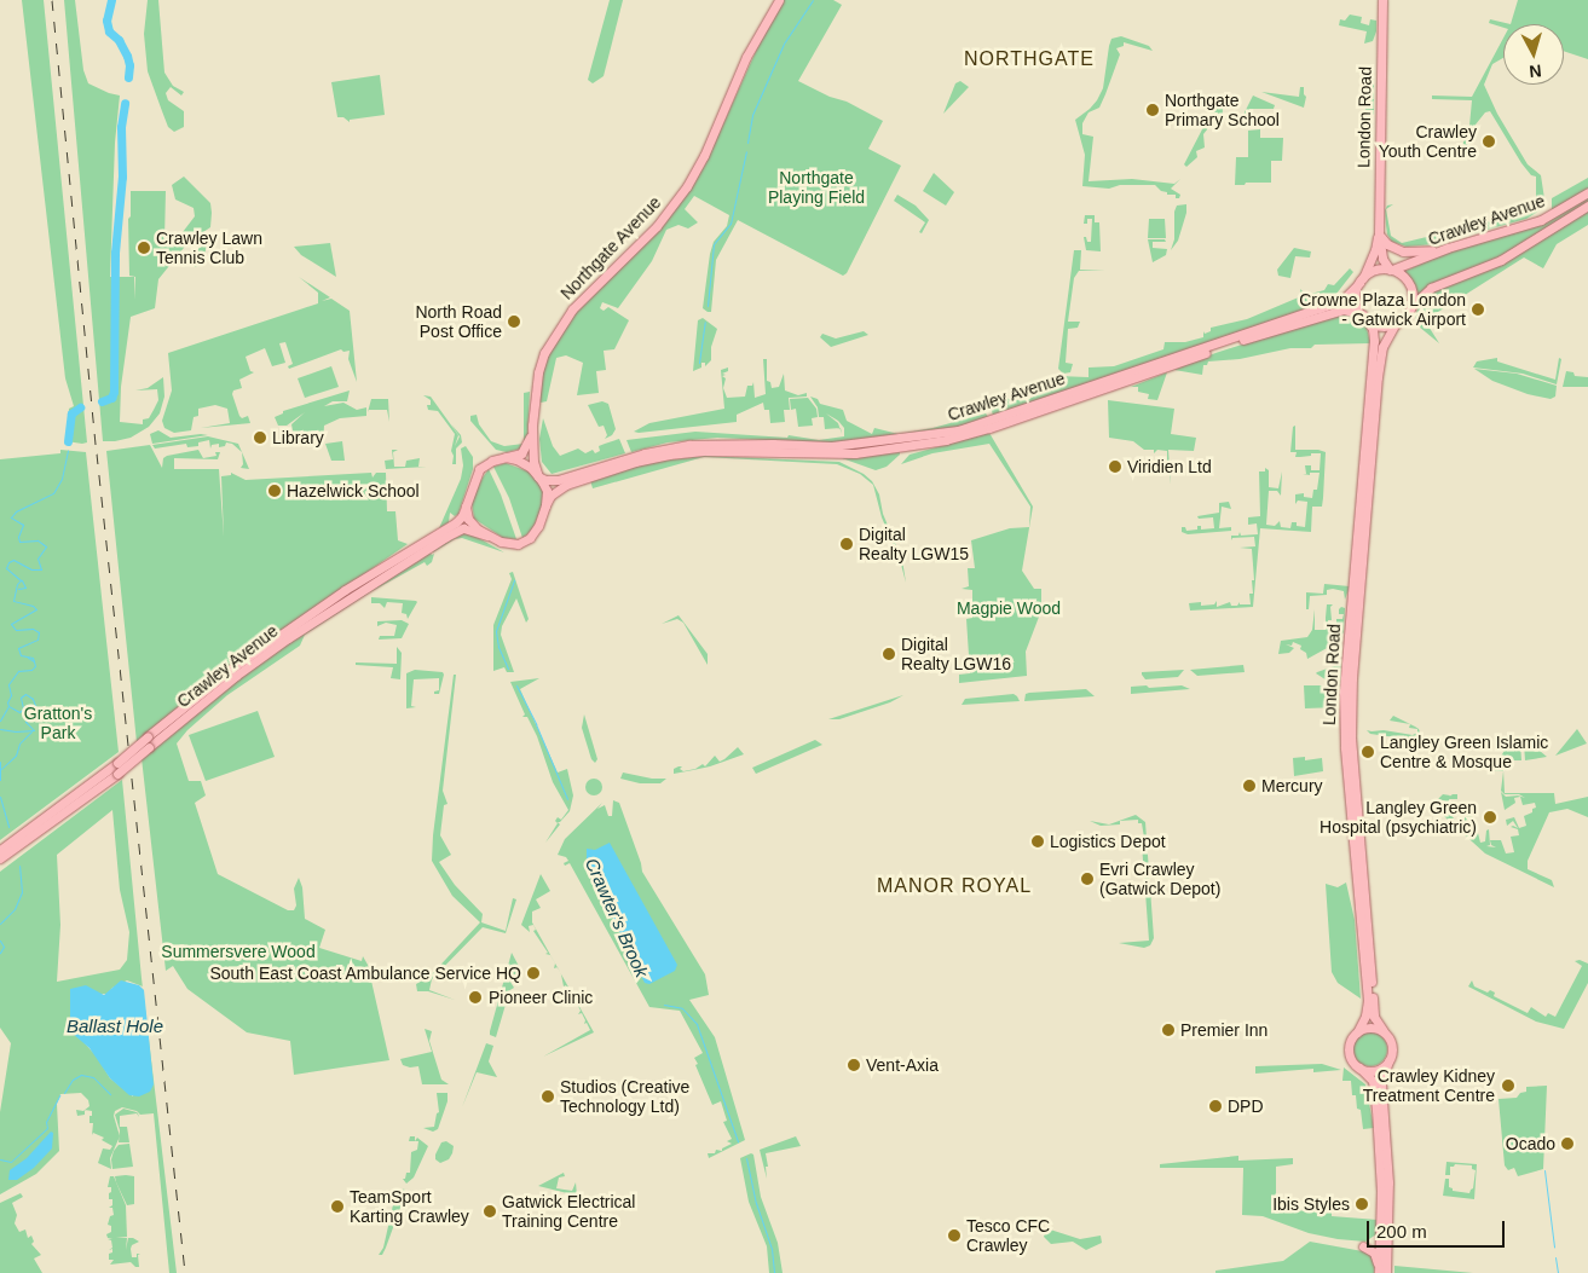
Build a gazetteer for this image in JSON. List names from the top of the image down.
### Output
{
  "streets": {
    "main road": ["London Road", "Crawley Avenue", "Northgate Avenue"]
  },
  "crossings": [
    ["London Road", "Crawley Avenue"],
    ["Crawley Avenue", "Northgate Avenue"]
  ],
  "districts": ["NORTHGATE", "MANOR ROYAL"],
  "water": ["Crawter's Brook", "Ballast Hole"],
  "parks": [
    "Northgate Playing Field",
    "Magpie Wood",
    "Gratton's Park",
    "Summersvere Wood"
  ],
  "places": [
    "Northgate Primary School",
    "Crawley Youth Centre",
    "Crawley Lawn Tennis Club",
    "Crowne Plaza London - Gatwick Airport",
    "North Road Post Office",
    "Library",
    "Viridien Ltd",
    "Hazelwick School",
    "Digital Realty LGW15",
    "Digital Realty LGW16",
    "Langley Green Islamic Centre & Mosque",
    "Mercury",
    "Langley Green Hospital (psychiatric)",
    "Logistics Depot",
    "Evri Crawley (Gatwick Depot)",
    "South East Coast Ambulance Service HQ",
    "Pioneer Clinic",
    "Premier Inn",
    "Vent-Axia",
    "Crawley Kidney Treatment Centre",
    "Studios (Creative Technology Ltd)",
    "DPD",
    "Ocado",
    "Ibis Styles",
    "TeamSport Karting Crawley",
    "Gatwick Electrical Training Centre",
    "Tesco CFC Crawley"
  ],
  "scale_bar": "200 m",
  "north": "bottom"
}
